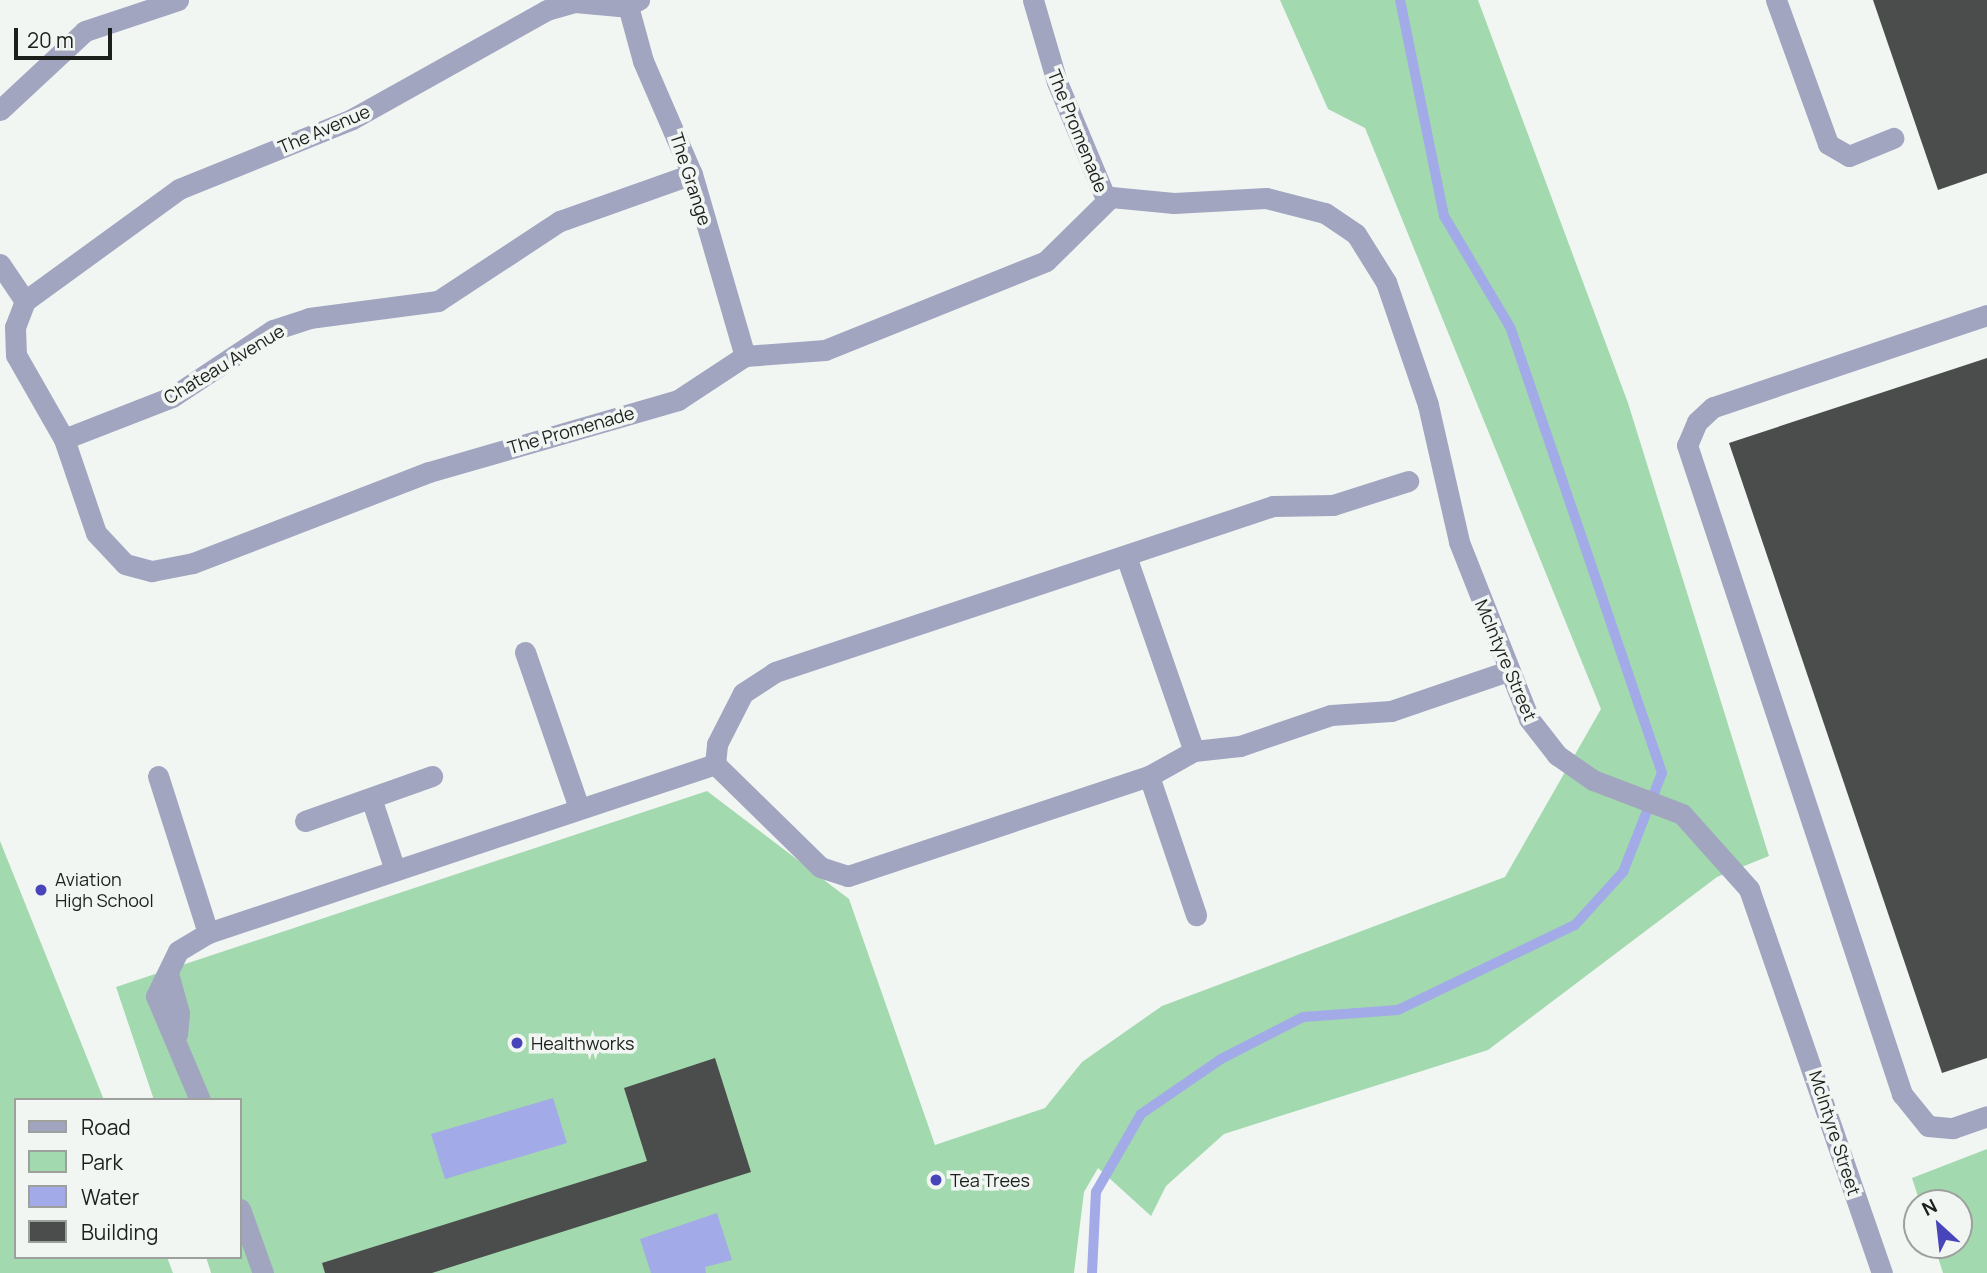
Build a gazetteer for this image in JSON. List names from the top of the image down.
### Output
{
  "streets": {
    "street": [
      "The Avenue",
      "The Promenade",
      "The Grange",
      "Chateau Avenue",
      "McIntyre Street"
    ]
  },
  "crossings": [
    ["The Avenue", "The Promenade"],
    ["The Avenue", "The Grange"],
    ["The Promenade", "The Grange"],
    ["The Promenade", "Chateau Avenue"],
    ["The Promenade", "McIntyre Street"],
    ["The Grange", "Chateau Avenue"]
  ],
  "places": ["Aviation High School", "Healthworks", "Tea Trees"],
  "legend": [
    "Road",
    "Park",
    "Water",
    "Building"
  ],
  "scale_bar": "20 m",
  "north": "top left"
}
